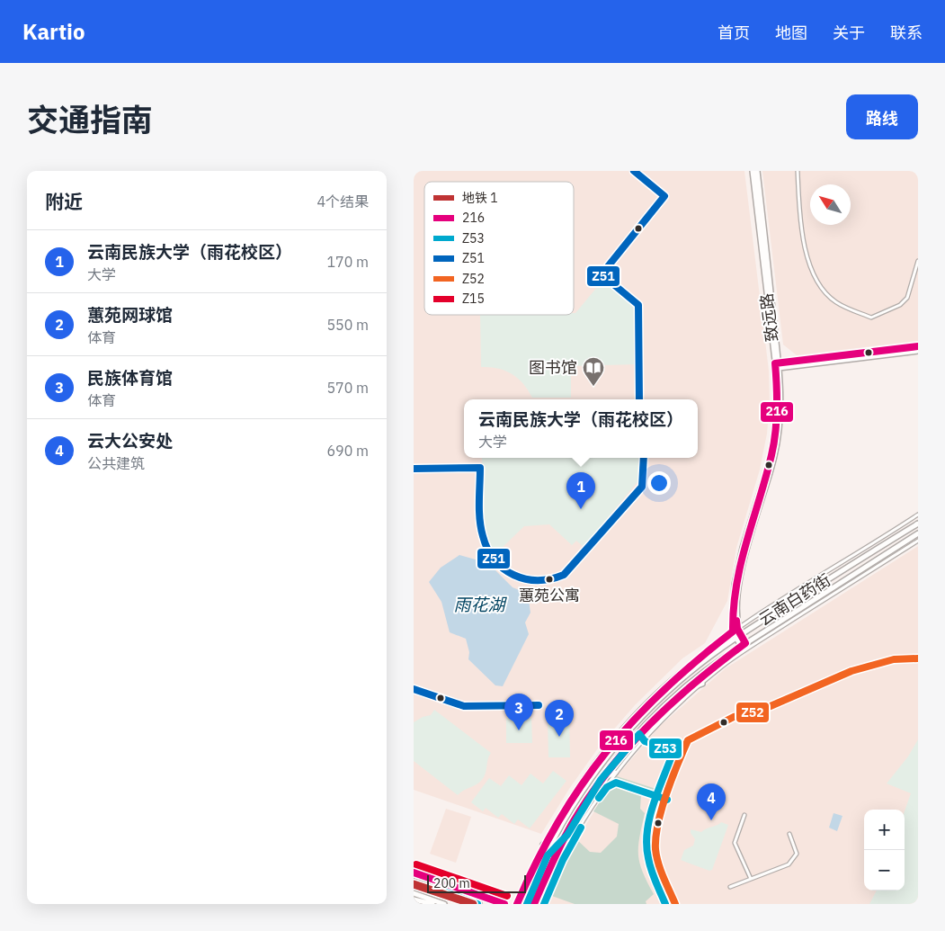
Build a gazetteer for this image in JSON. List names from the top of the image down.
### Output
{
  "streets": {
    "main road": ["致远路", "云南白药街"]
  },
  "crossings": [
    ["致远路", "云南白药街"]
  ],
  "water": ["雨花湖"],
  "places": {
    "library": ["图书馆"],
    "other": ["蕙苑公寓"]
  },
  "lines": [
    "transit line Z51",
    "transit line 216",
    "transit line Z52",
    "transit line Z53",
    "transit line Z15",
    "metro line 1"
  ],
  "legend": [
    "地铁 1",
    "216",
    "Z53",
    "Z51",
    "Z52",
    "Z15"
  ],
  "scale_bar": "200 m",
  "north": "top left",
  "page": {
    "header": "Kartio",
    "nav": [
      "首页",
      "地图",
      "关于",
      "联系"
    ],
    "title": "交通指南",
    "buttons": "路线",
    "heading": ["附近", "4个结果"],
    "list": [
      {
        "mark": "1",
        "name": "云南民族大学（雨花校区）",
        "note": "大学",
        "value": "170 m"
      },
      {
        "mark": "2",
        "name": "蕙苑网球馆",
        "note": "体育",
        "value": "550 m"
      },
      {
        "mark": "3",
        "name": "民族体育馆",
        "note": "体育",
        "value": "570 m"
      },
      {
        "mark": "4",
        "name": "云大公安处",
        "note": "公共建筑",
        "value": "690 m"
      }
    ],
    "popup": ["云南民族大学（雨花校区）", "大学"],
    "pins": [
      "1",
      "3",
      "2",
      "4"
    ],
    "map_buttons": ["+", "−"],
    "scale": "200 m"
  }
}
